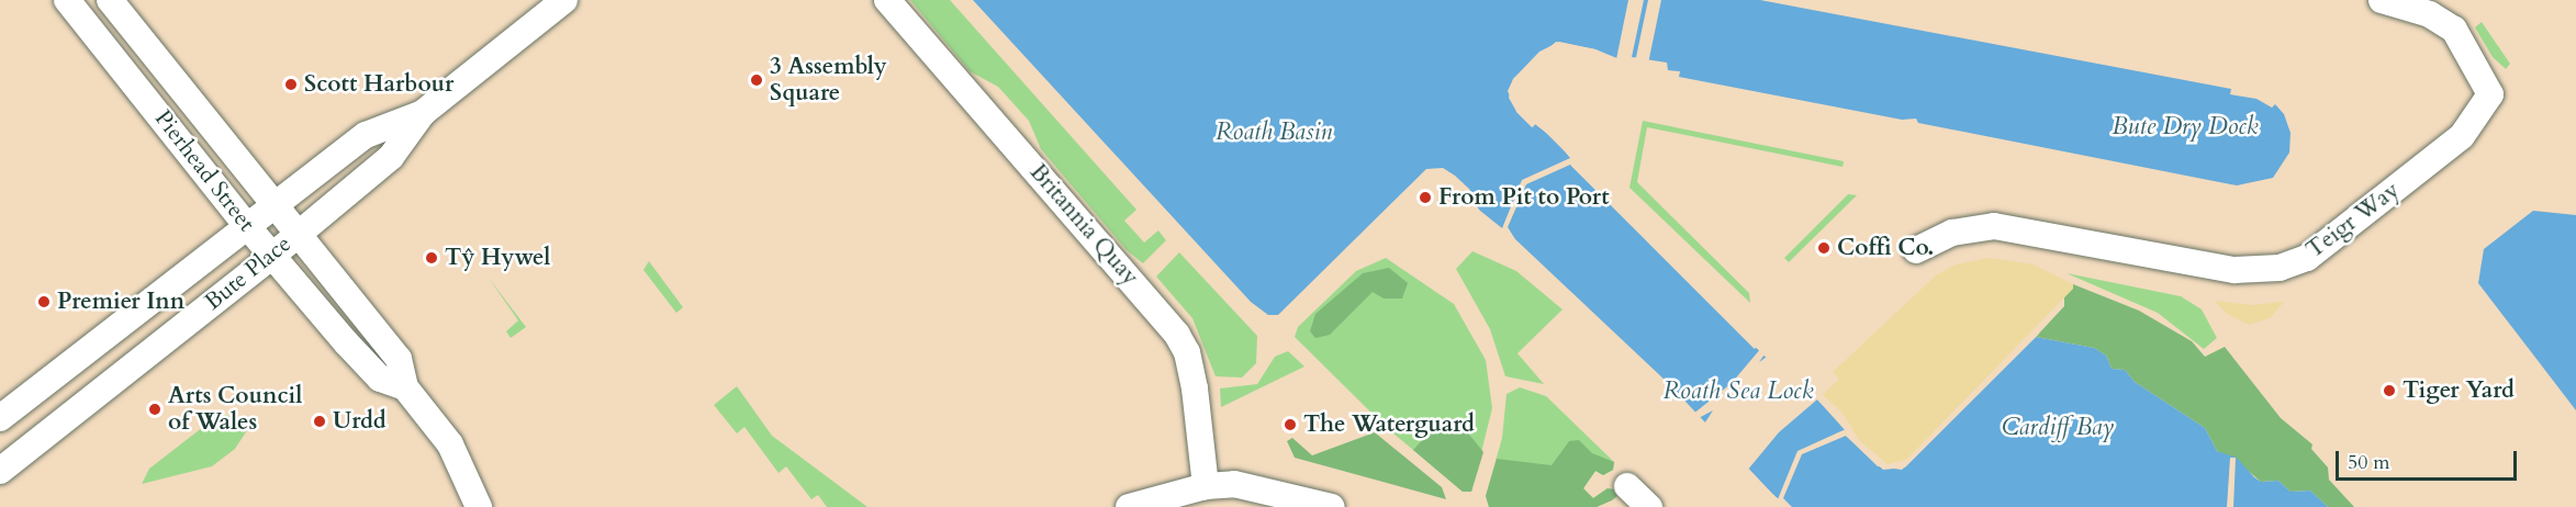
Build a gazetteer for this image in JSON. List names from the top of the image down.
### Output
{
  "streets": {
    "street": [
      "Pierhead Street",
      "Teigr Way",
      "Britannia Quay",
      "Bute Place"
    ]
  },
  "crossings": [
    ["Pierhead Street", "Bute Place"]
  ],
  "water": [
    "Bute Dry Dock",
    "Roath Basin",
    "Roath Sea Lock",
    "Cardiff Bay"
  ],
  "places": [
    "3 Assembly Square",
    "Scott Harbour",
    "From Pit to Port",
    "Coffi Co.",
    "Tŷ Hywel",
    "Premier Inn",
    "Tiger Yard",
    "Arts Council of Wales",
    "Urdd",
    "The Waterguard"
  ],
  "scale_bar": "50 m"
}
